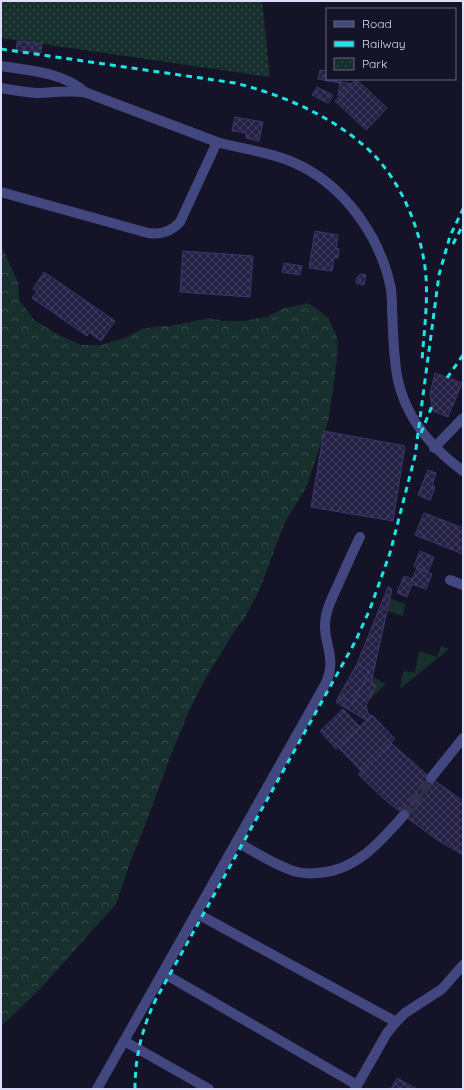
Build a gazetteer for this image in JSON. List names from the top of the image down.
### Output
{
  "legend": ["Road", "Railway", "Park"]
}
